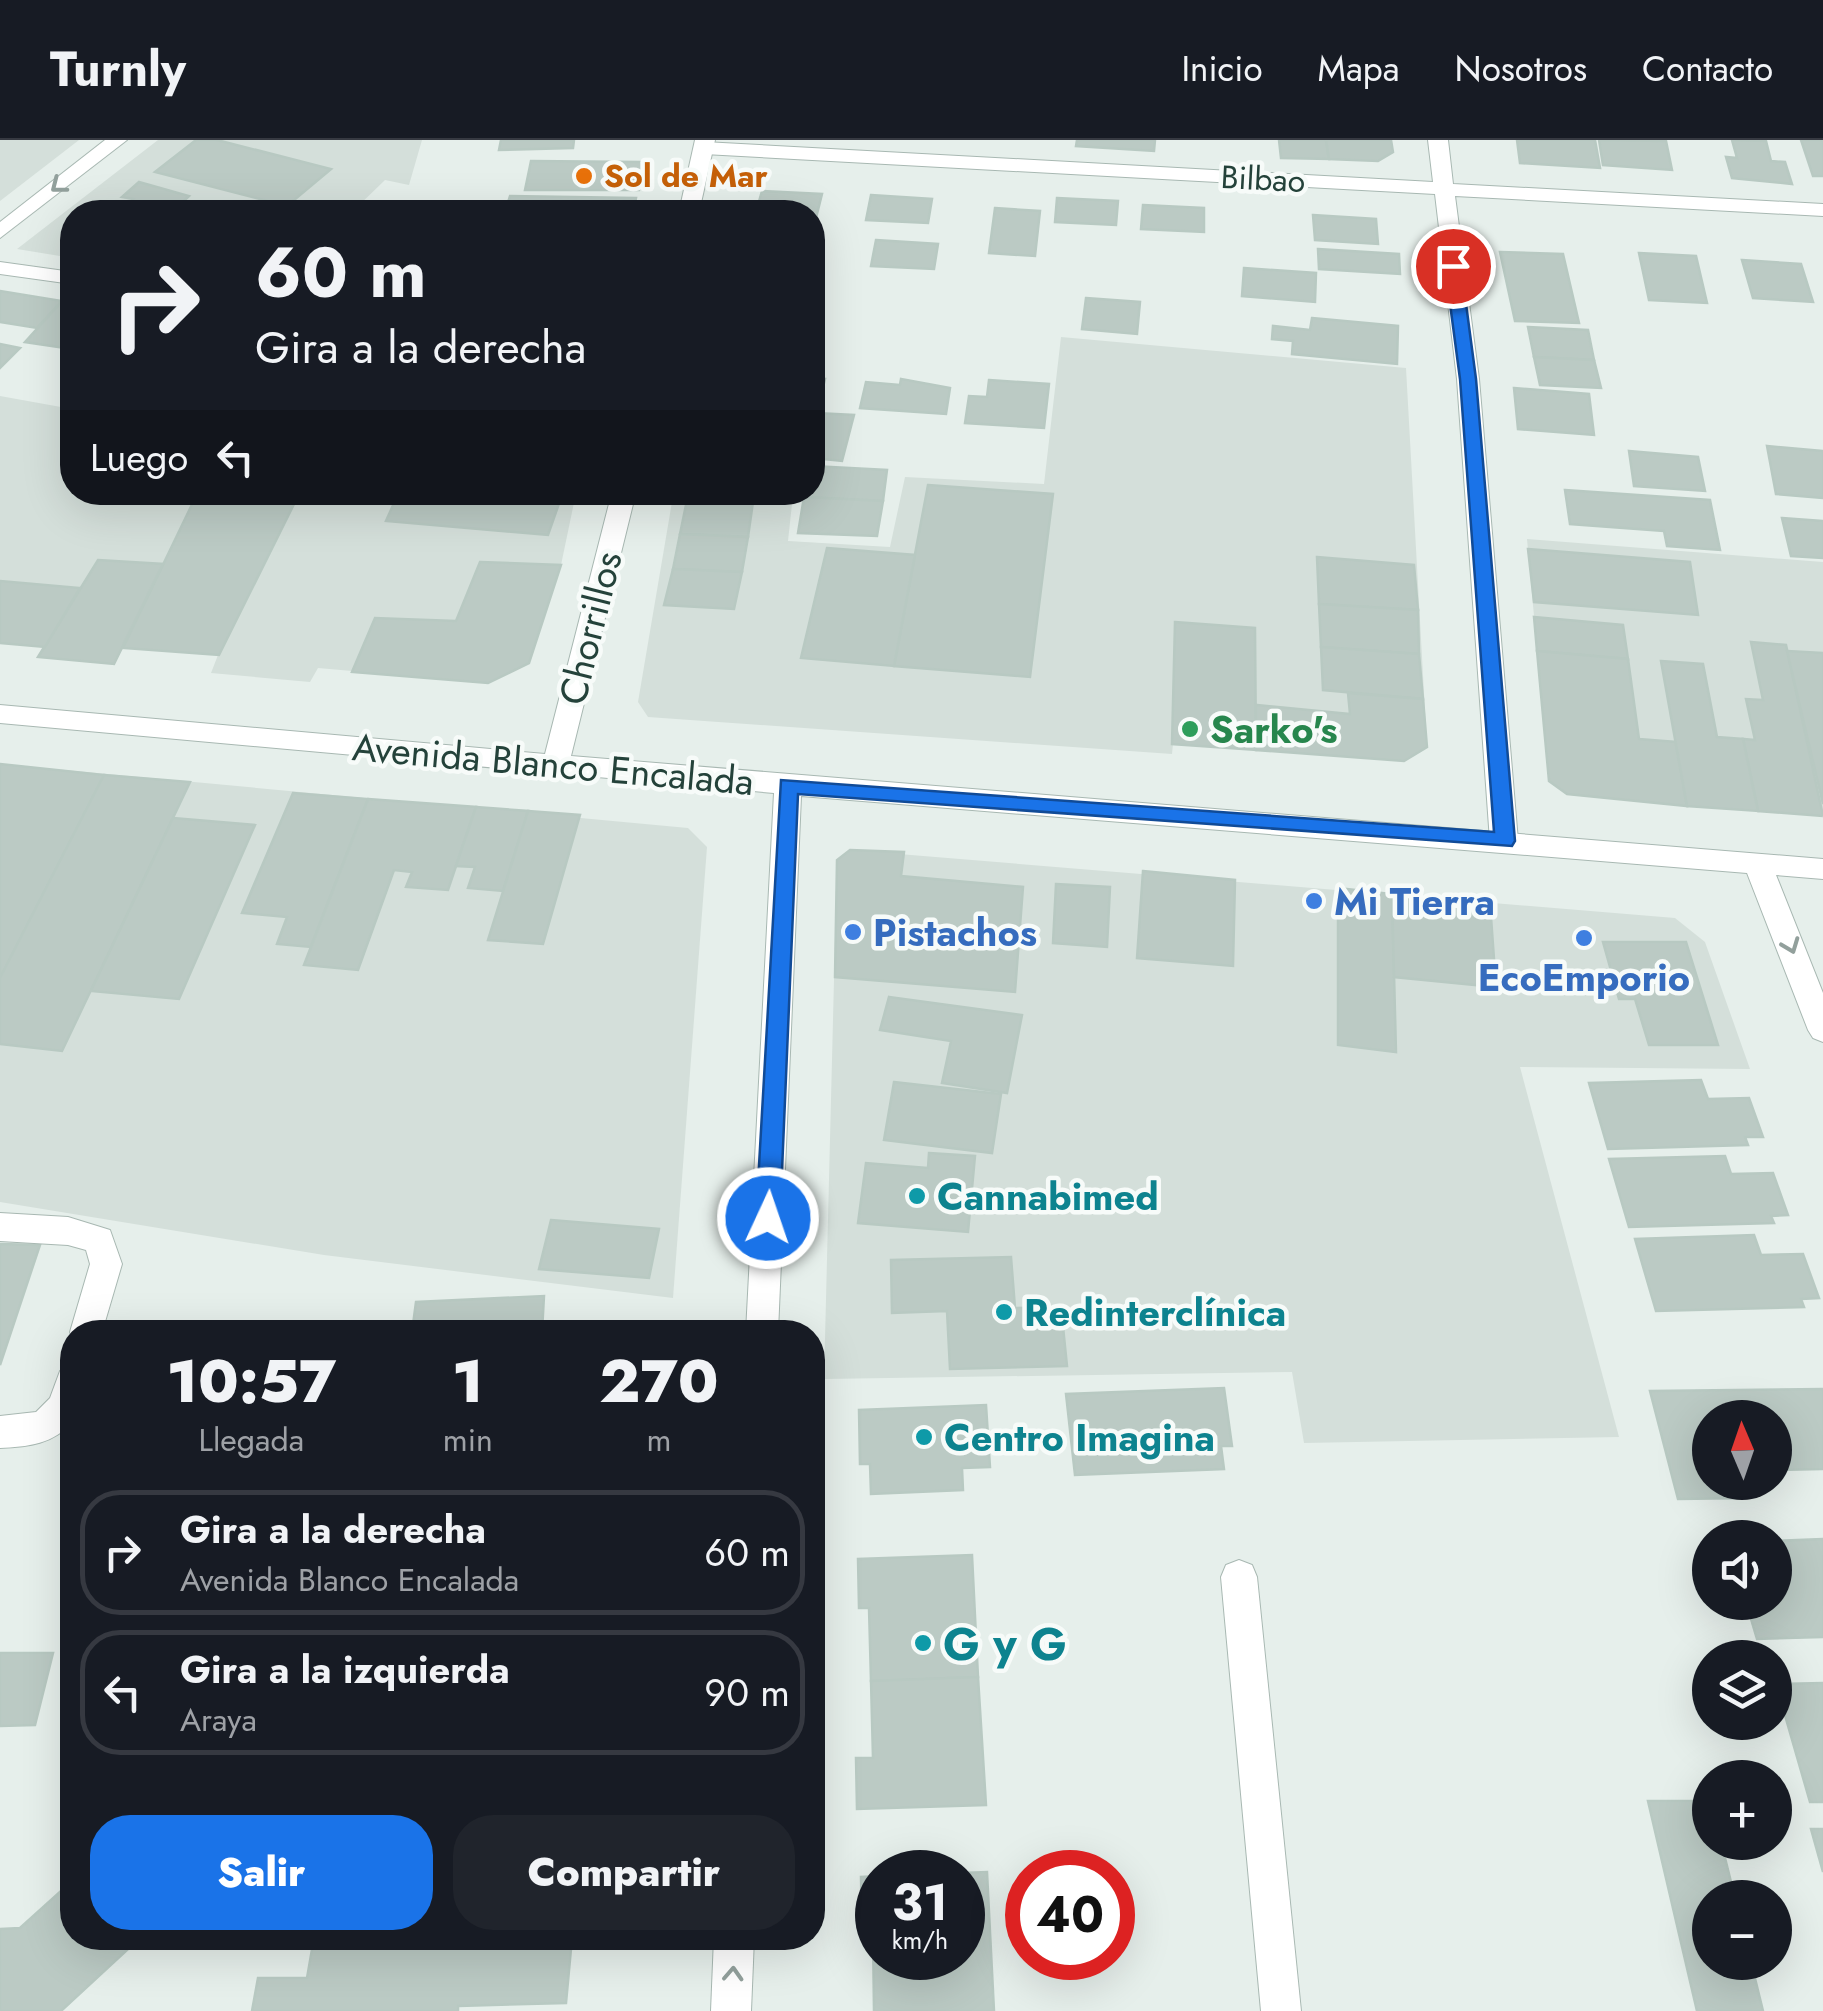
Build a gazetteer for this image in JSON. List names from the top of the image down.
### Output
{
  "streets": {
    "street": ["Bilbao", "Chorrillos", "Avenida Blanco Encalada"]
  },
  "crossings": [
    ["Chorrillos", "Avenida Blanco Encalada"]
  ],
  "places": [
    "Sol de Mar",
    "Sarko's",
    "Mi Tierra",
    "Pistachos",
    "EcoEmporio",
    "Cannabimed",
    "Redinterclínica",
    "Centro Imagina",
    "G y G"
  ],
  "north": "top",
  "page": {
    "header": "Turnly",
    "nav": [
      "Inicio",
      "Mapa",
      "Nosotros",
      "Contacto"
    ],
    "turn": ["60 m", "Gira a la derecha"],
    "then": "Luego",
    "eta": [
      "10:57",
      "Llegada",
      "1",
      "min",
      "270",
      "m"
    ],
    "map_buttons": ["+", "−"],
    "list": [
      {
        "name": "Gira a la derecha",
        "note": "Avenida Blanco Encalada",
        "value": "60 m"
      },
      {
        "name": "Gira a la izquierda",
        "note": "Araya",
        "value": "90 m"
      }
    ],
    "buttons": ["Salir", "Compartir"],
    "speed": "31 km/h",
    "limit": "40"
  }
}
